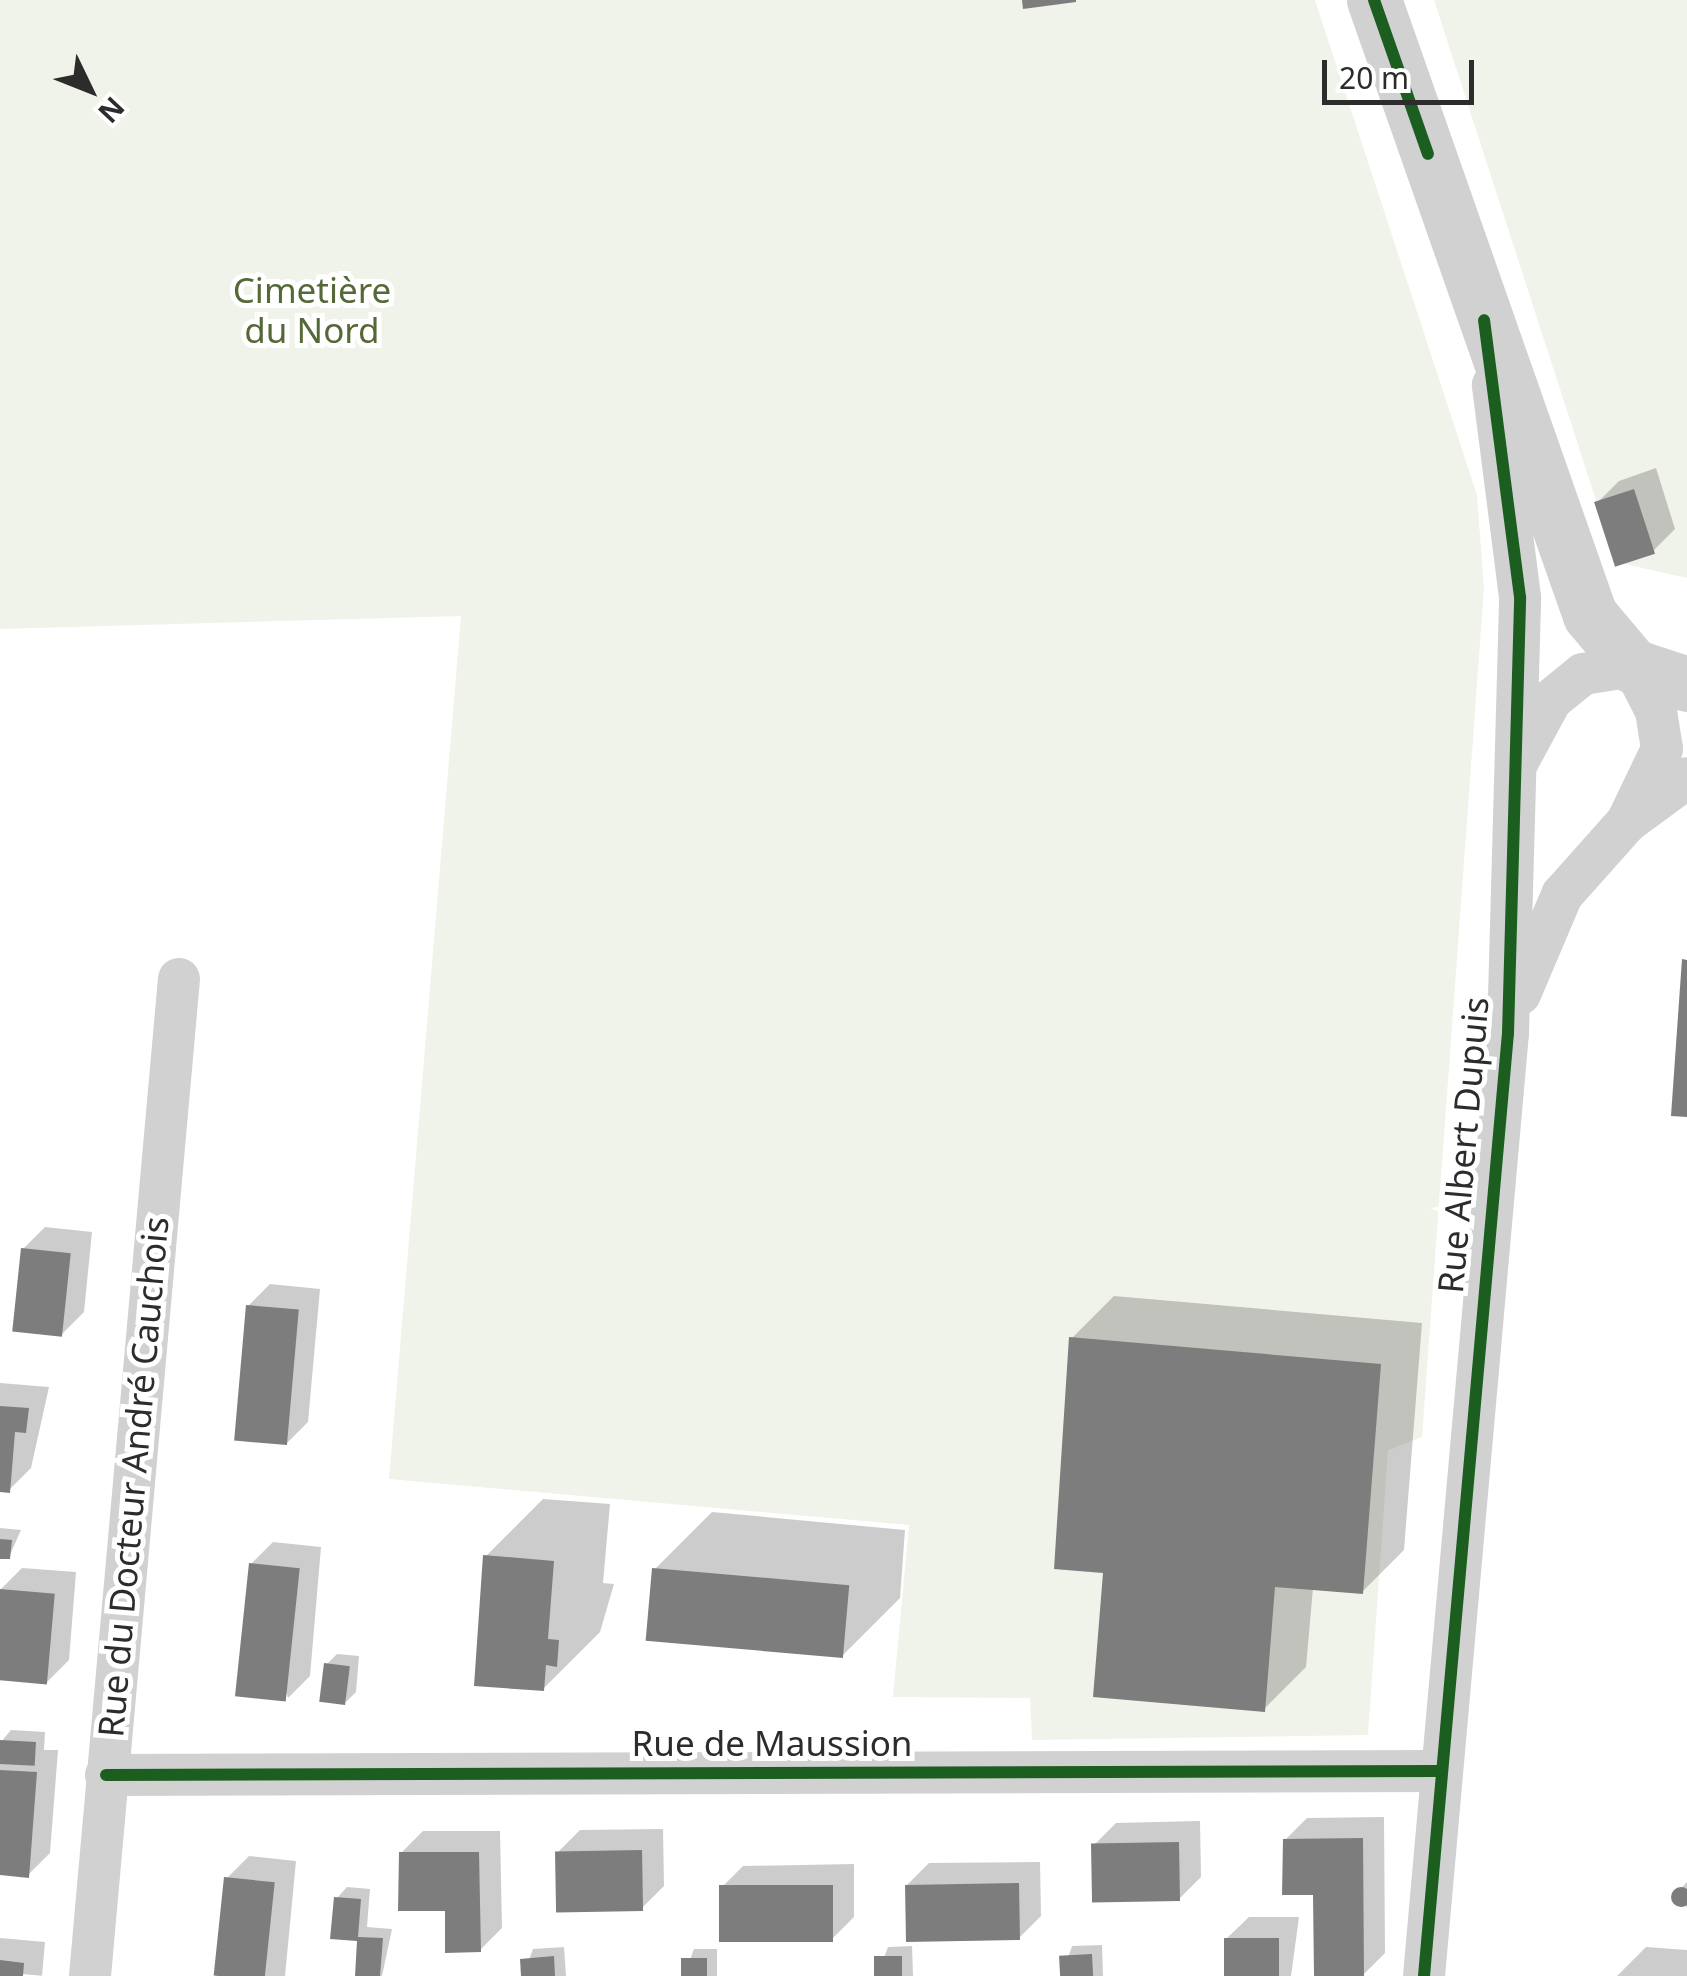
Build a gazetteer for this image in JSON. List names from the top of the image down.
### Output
{
  "streets": {
    "street": ["Rue Albert Dupuis", "Rue du Docteur André Cauchois", "Rue de Maussion"]
  },
  "crossings": [
    ["Rue Albert Dupuis", "Rue de Maussion"],
    ["Rue du Docteur André Cauchois", "Rue de Maussion"]
  ],
  "parks": ["Cimetière du Nord"],
  "scale_bar": "20 m",
  "north": "bottom right"
}
